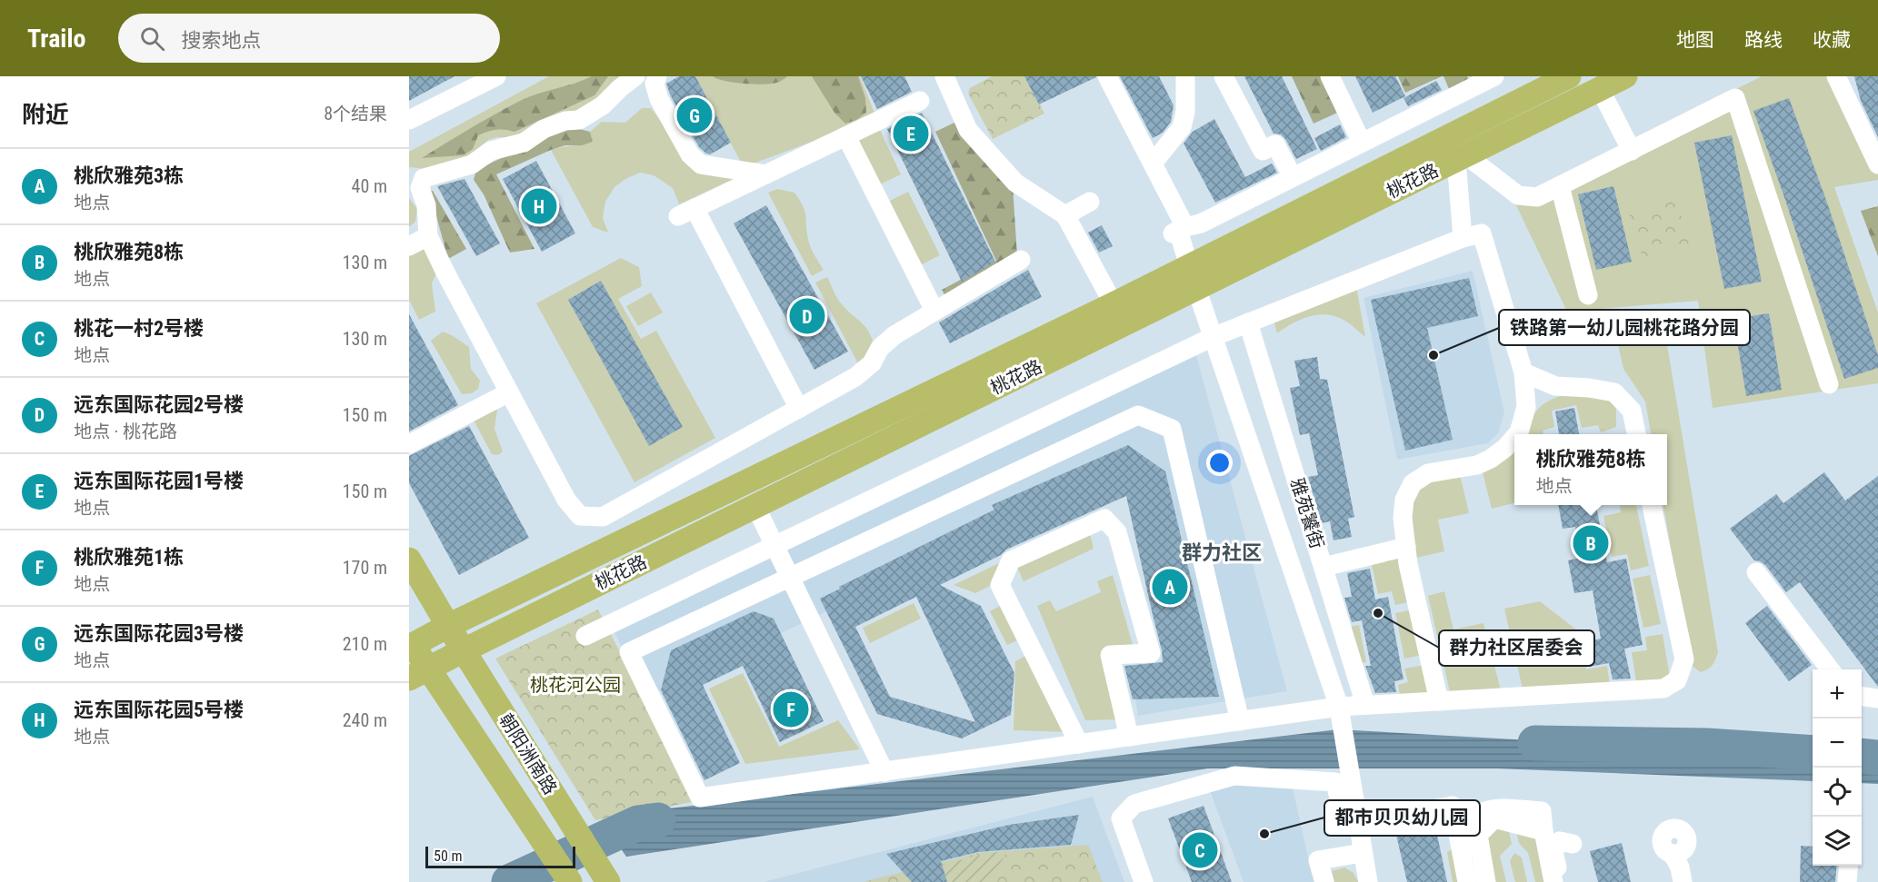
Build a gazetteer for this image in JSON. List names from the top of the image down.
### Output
{
  "streets": {
    "main road": ["桃花路", "朝阳洲南路"],
    "street": ["雅苑饕街"]
  },
  "crossings": [
    ["桃花路", "朝阳洲南路"]
  ],
  "districts": ["群力社区"],
  "parks": ["桃花河公园"],
  "places": ["铁路第一幼儿园桃花路分园", "群力社区居委会", "都市贝贝幼儿园"],
  "scale_bar": "50 m",
  "page": {
    "header": "Trailo",
    "search": "搜索地点",
    "nav": ["地图", "路线", "收藏"],
    "heading": ["附近", "8个结果"],
    "pins": [
      "G",
      "E",
      "H",
      "D",
      "B",
      "A",
      "F",
      "C"
    ],
    "list": [
      {
        "mark": "A",
        "name": "桃欣雅苑3栋",
        "note": "地点",
        "value": "40 m"
      },
      {
        "mark": "B",
        "name": "桃欣雅苑8栋",
        "note": "地点",
        "value": "130 m"
      },
      {
        "mark": "C",
        "name": "桃花一村2号楼",
        "note": "地点",
        "value": "130 m"
      },
      {
        "mark": "D",
        "name": "远东国际花园2号楼",
        "note": "地点 · 桃花路",
        "value": "150 m"
      },
      {
        "mark": "E",
        "name": "远东国际花园1号楼",
        "note": "地点",
        "value": "150 m"
      },
      {
        "mark": "F",
        "name": "桃欣雅苑1栋",
        "note": "地点",
        "value": "170 m"
      },
      {
        "mark": "G",
        "name": "远东国际花园3号楼",
        "note": "地点",
        "value": "210 m"
      },
      {
        "mark": "H",
        "name": "远东国际花园5号楼",
        "note": "地点",
        "value": "240 m"
      }
    ],
    "popup": ["桃欣雅苑8栋", "地点"],
    "map_buttons": ["+", "−"],
    "scale": "50 m"
  }
}
